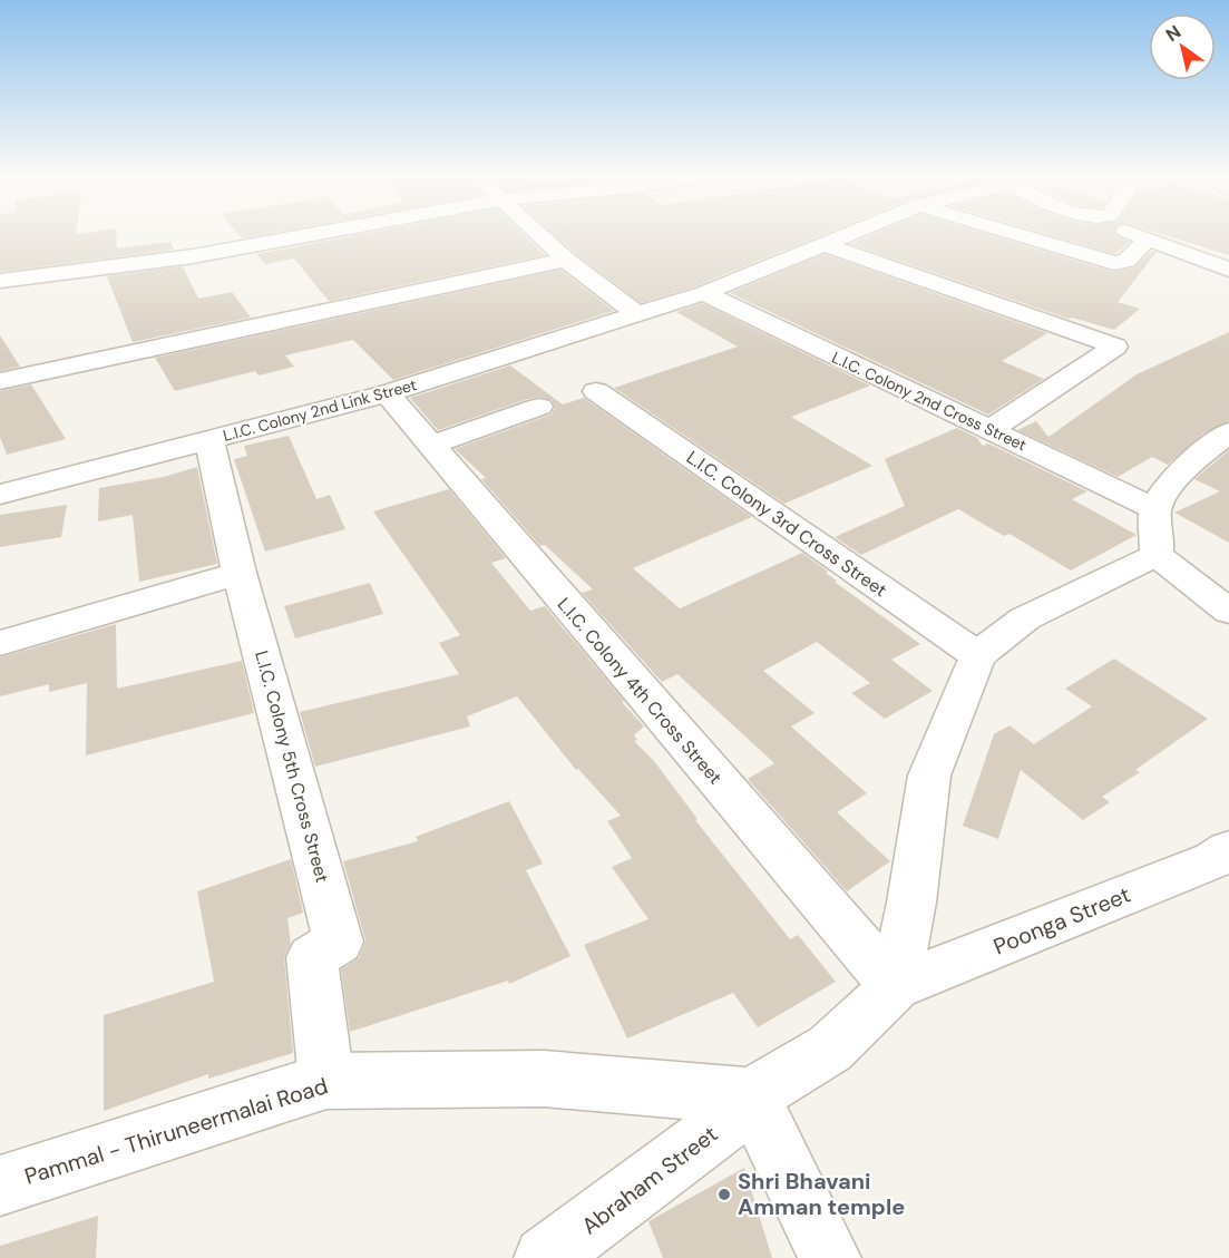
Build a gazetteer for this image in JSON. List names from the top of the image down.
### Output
{
  "streets": {
    "street": [
      "L.I.C. Colony 2nd Cross Street",
      "L.I.C. Colony 2nd Link Street",
      "L.I.C. Colony 3rd Cross Street",
      "L.I.C. Colony 4th Cross Street",
      "L.I.C. Colony 5th Cross Street",
      "Poonga Street",
      "Pammal - Thiruneermalai Road",
      "Abraham Street"
    ]
  },
  "crossings": [
    ["L.I.C. Colony 2nd Cross Street", "L.I.C. Colony 2nd Link Street"],
    ["L.I.C. Colony 2nd Link Street", "L.I.C. Colony 4th Cross Street"],
    ["L.I.C. Colony 2nd Link Street", "L.I.C. Colony 5th Cross Street"],
    ["L.I.C. Colony 4th Cross Street", "Poonga Street"],
    ["L.I.C. Colony 5th Cross Street", "Pammal - Thiruneermalai Road"],
    ["Pammal - Thiruneermalai Road", "Abraham Street"]
  ],
  "places": ["Shri Bhavani Amman temple"],
  "north": "top left"
}
